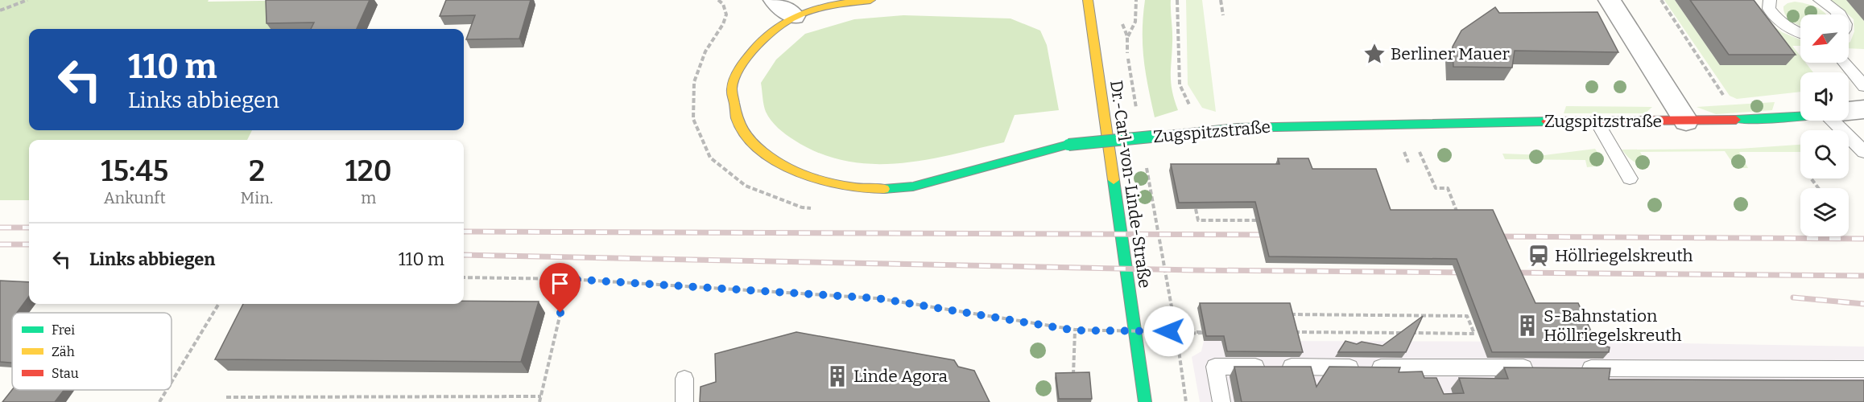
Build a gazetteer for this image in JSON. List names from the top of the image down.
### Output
{
  "streets": {
    "street": ["Zugspitzstraße", "Dr.-Carl-von-Linde-Straße"]
  },
  "places": {
    "place": ["Berliner Mauer"],
    "station": ["Höllriegelskreuth"],
    "building": ["S-Bahnstation Höllriegelskreuth", "Linde Agora"]
  },
  "legend": ["Frei", "Zäh", "Stau"],
  "north": "bottom left",
  "page": {
    "turn": ["110 m", "Links abbiegen"],
    "eta": [
      "15:45",
      "Ankunft",
      "2",
      "Min.",
      "120",
      "m"
    ],
    "list": [
      {
        "name": "Links abbiegen",
        "value": "110 m"
      }
    ]
  }
}
